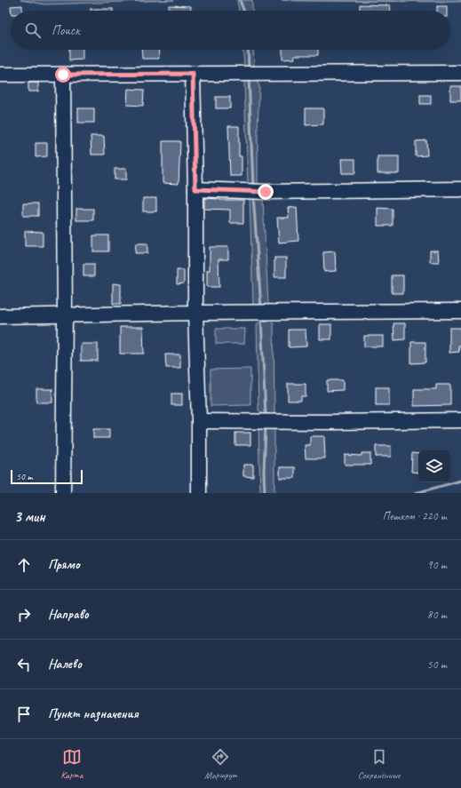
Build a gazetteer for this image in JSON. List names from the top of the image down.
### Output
{
  "scale_bar": "50 m",
  "page": {
    "search": "Поиск",
    "scale": "50 m",
    "heading": ["3 мин", "Пешком · 220 m"],
    "list": [
      ["Прямо", "90 m"],
      ["Направо", "80 m"],
      ["Налево", "50 m"],
      "Пункт назначения"
    ],
    "nav": ["Карта", "Маршрут", "Сохранённые"]
  }
}
